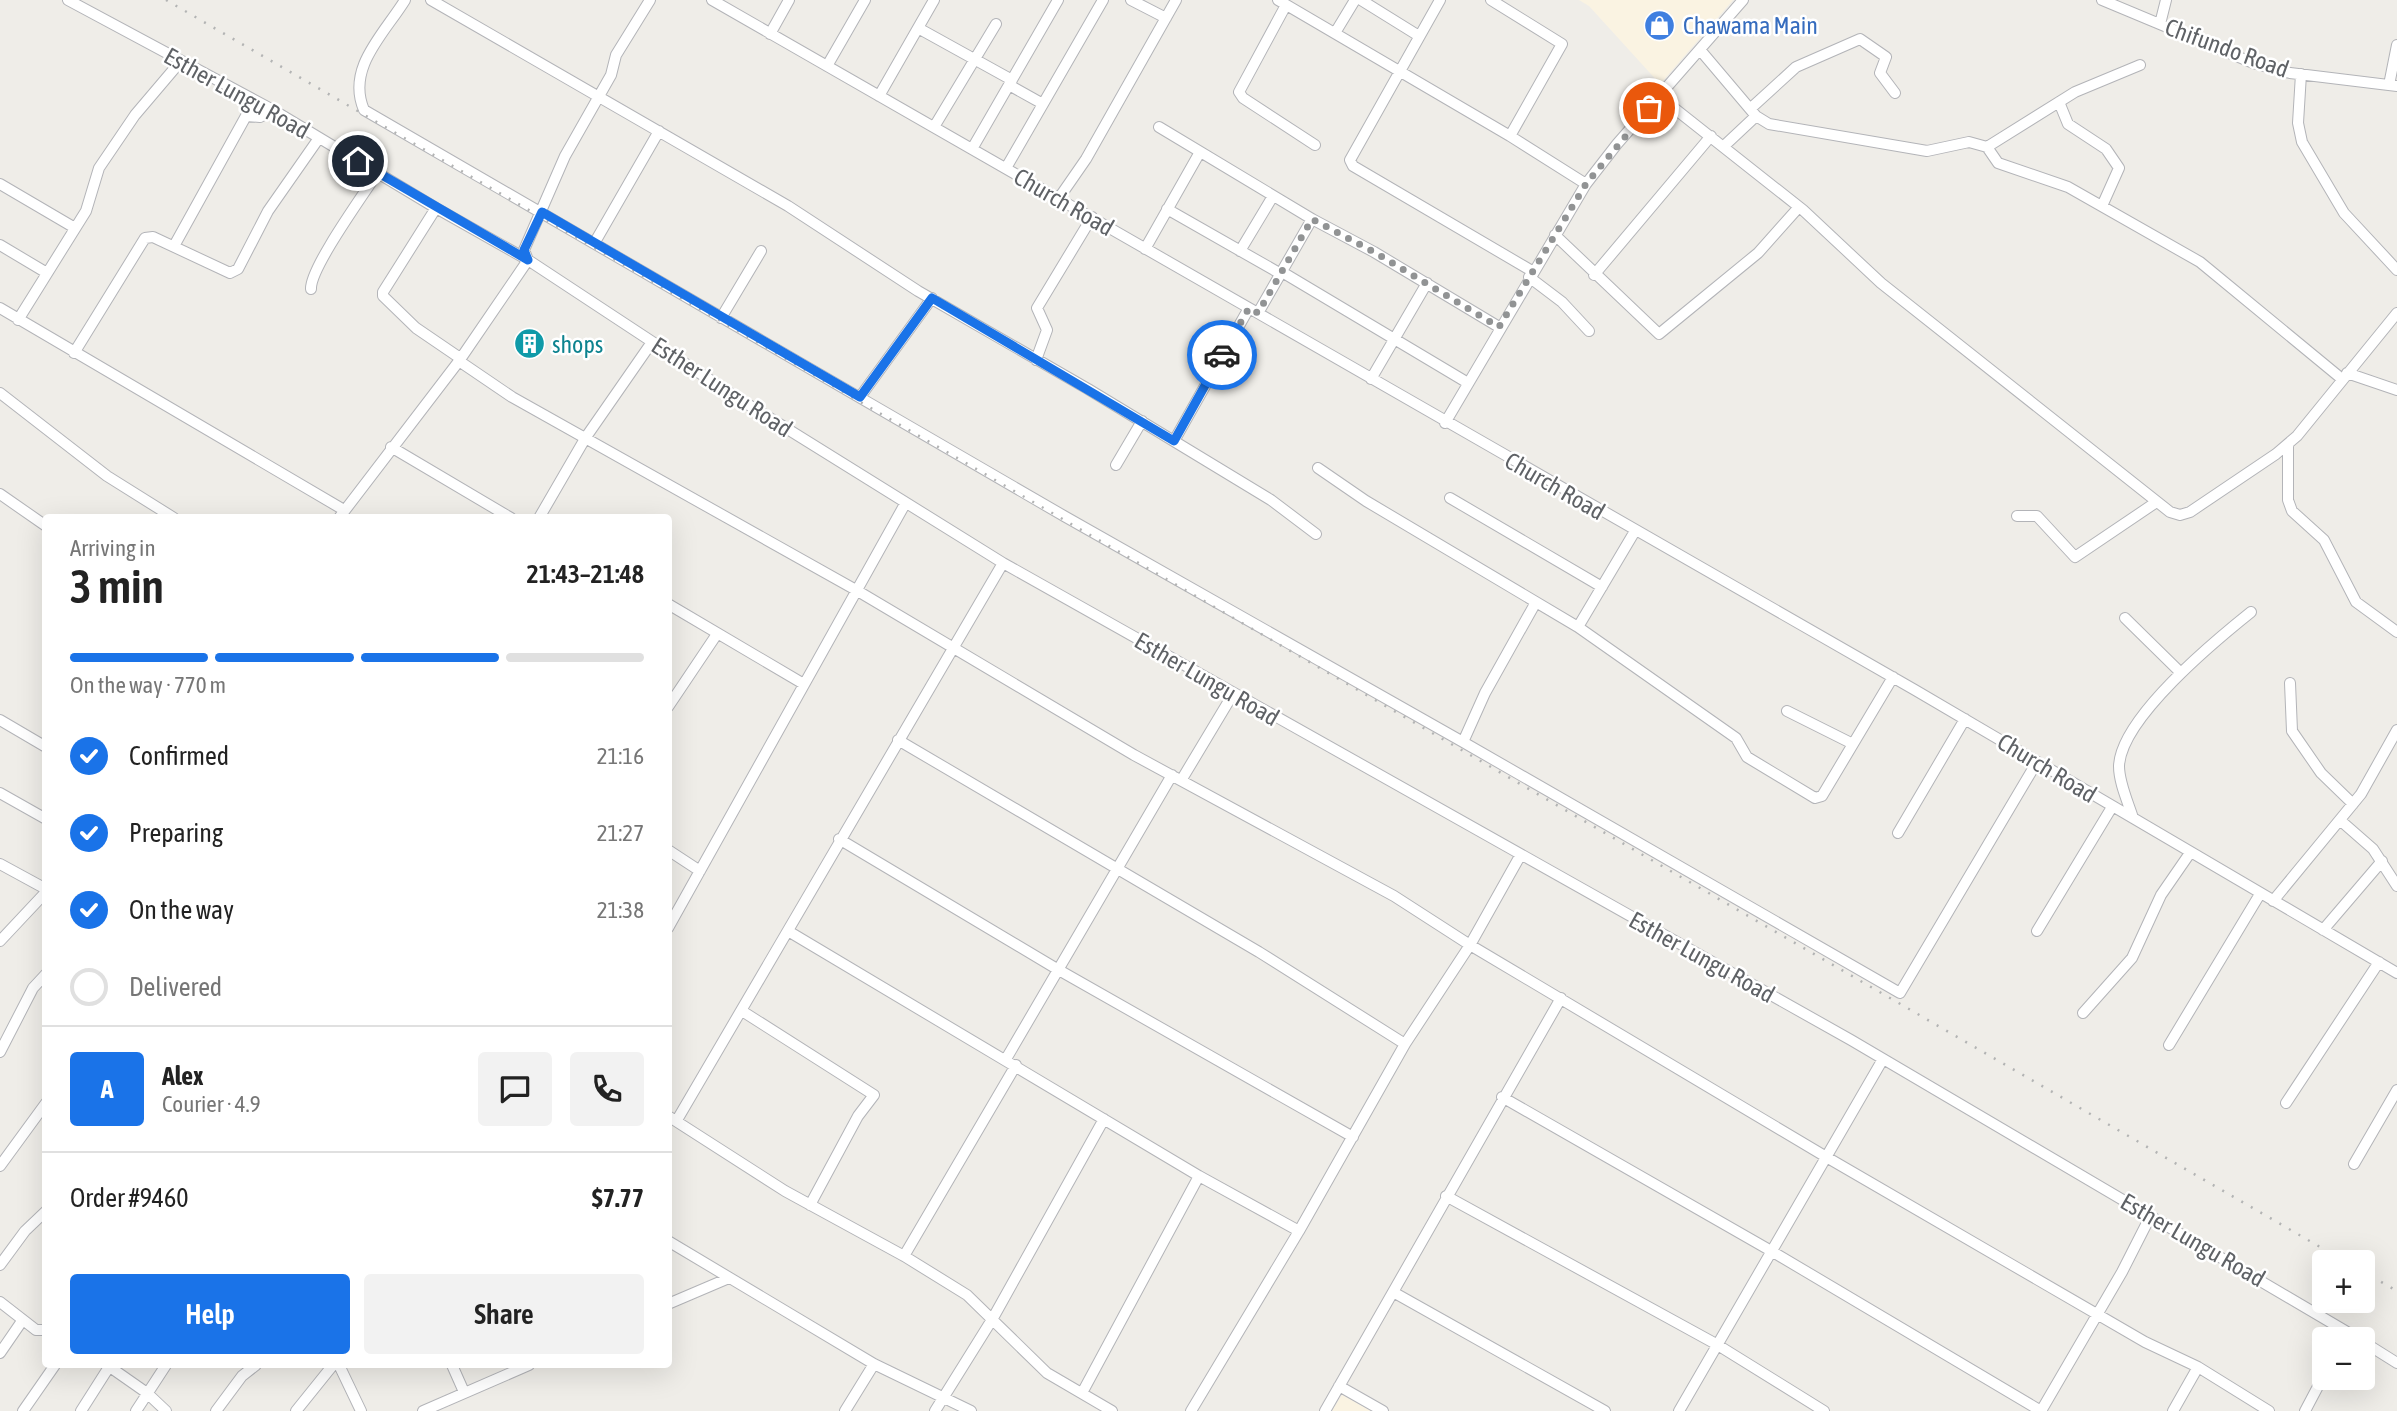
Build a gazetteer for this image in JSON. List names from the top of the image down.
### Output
{
  "streets": {
    "street": ["Chifundo Road", "Esther Lungu Road", "Church Road"]
  },
  "places": {
    "shop": ["Chawama Main"],
    "building": ["shops"]
  },
  "page": {
    "heading": ["3 min", "Arriving in", "21:43–21:48"],
    "panel": [
      "Alex",
      "Courier · 4.9",
      "Order #9460",
      "$7.77"
    ],
    "bar": "On the way · 770 m",
    "list": [
      ["Confirmed", "21:16"],
      ["Preparing", "21:27"],
      ["On the way", "21:38"],
      "Delivered"
    ],
    "round": "A",
    "map_buttons": ["+", "−"],
    "buttons": ["Help", "Share"]
  }
}
